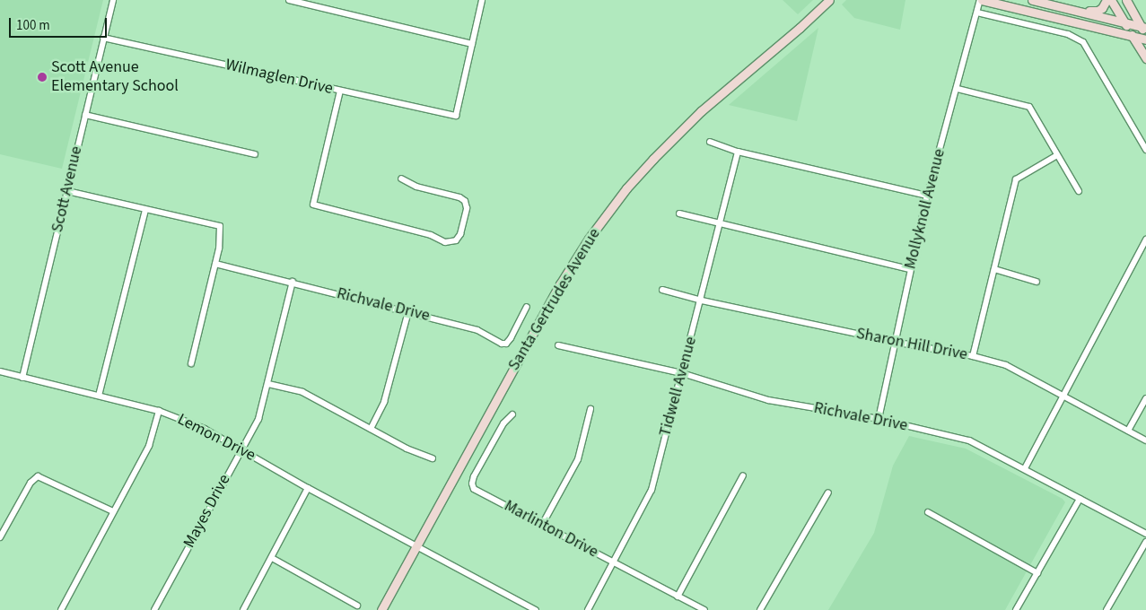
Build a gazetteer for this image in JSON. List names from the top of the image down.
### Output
{
  "streets": {
    "main road": ["Santa Gertrudes Avenue"],
    "street": [
      "Wilmaglen Drive",
      "Scott Avenue",
      "Mollyknoll Avenue",
      "Richvale Drive",
      "Sharon Hill Drive",
      "Tidwell Avenue",
      "Lemon Drive",
      "Mayes Drive",
      "Marlinton Drive"
    ]
  },
  "crossings": [
    ["Wilmaglen Drive", "Scott Avenue"],
    ["Scott Avenue", "Lemon Drive"],
    ["Mollyknoll Avenue", "Richvale Drive"],
    ["Mollyknoll Avenue", "Sharon Hill Drive"],
    ["Santa Gertrudes Avenue", "Lemon Drive"],
    ["Richvale Drive", "Tidwell Avenue"],
    ["Richvale Drive", "Mayes Drive"],
    ["Sharon Hill Drive", "Tidwell Avenue"],
    ["Tidwell Avenue", "Marlinton Drive"],
    ["Lemon Drive", "Mayes Drive"]
  ],
  "places": ["Scott Avenue Elementary School"],
  "scale_bar": "100 m"
}
